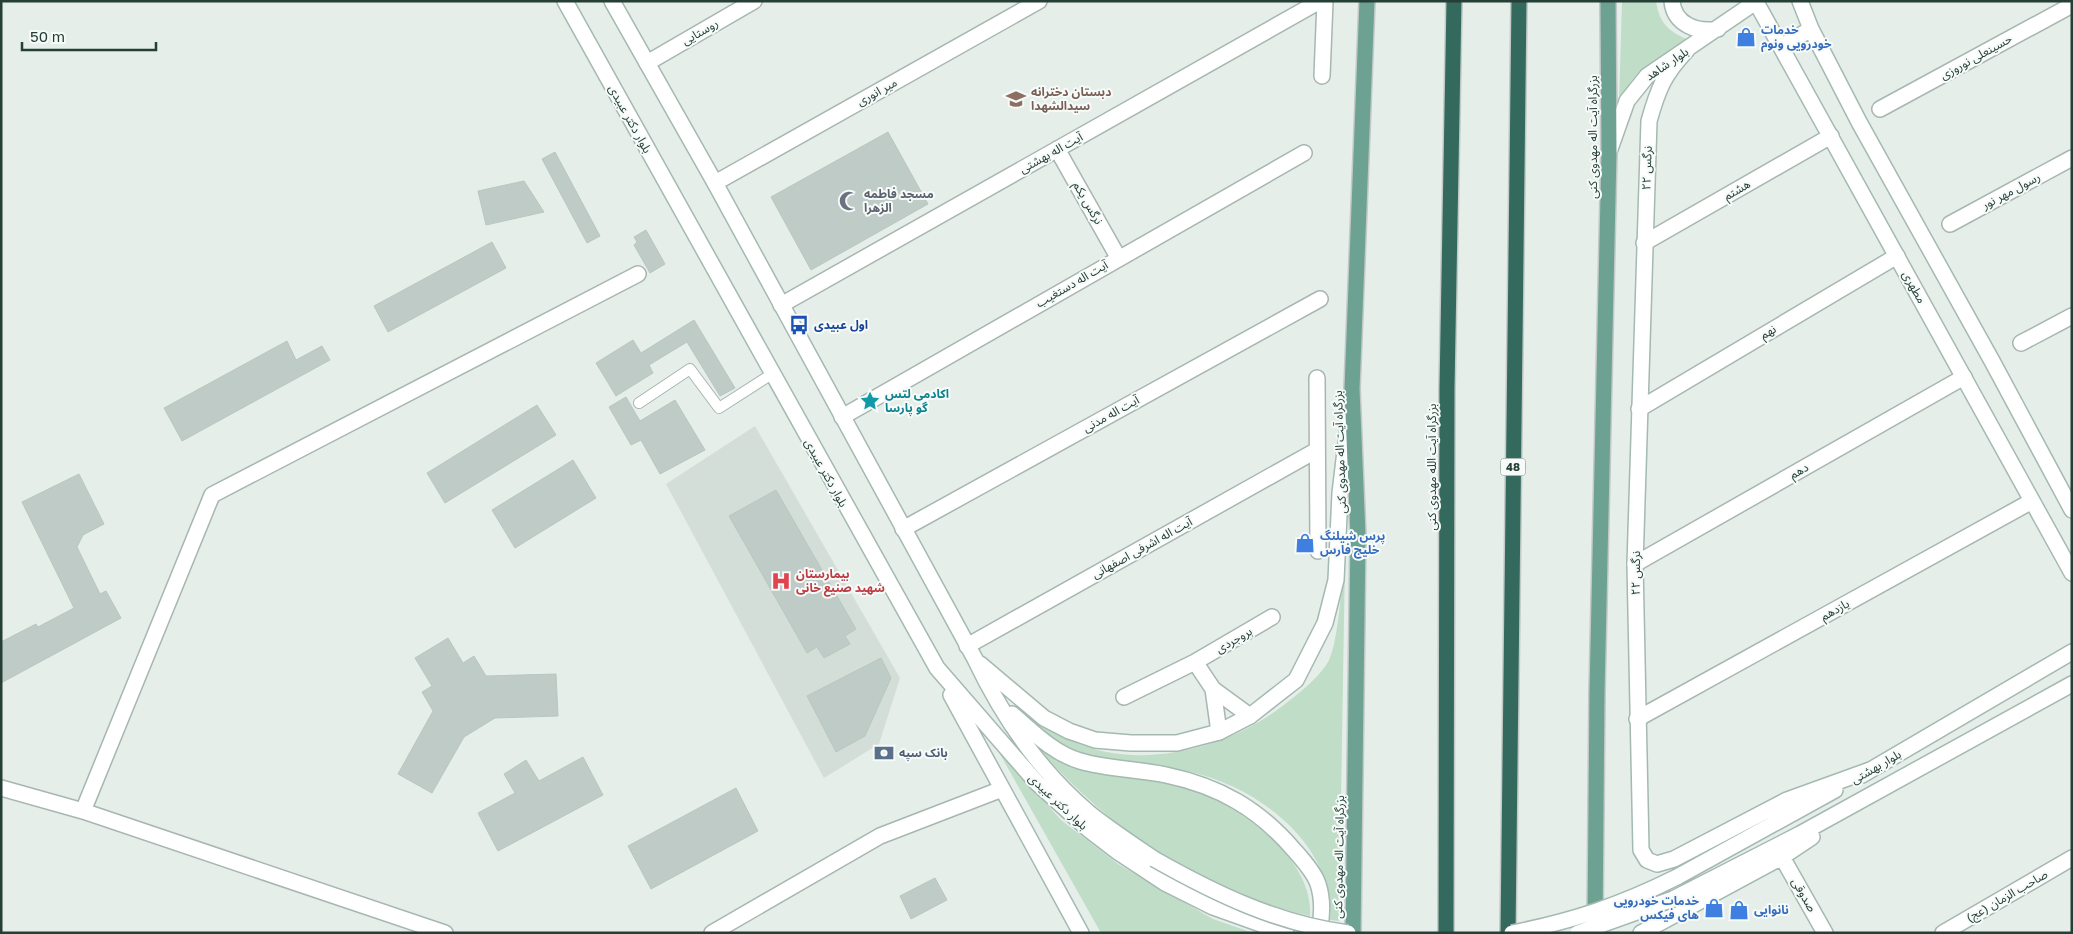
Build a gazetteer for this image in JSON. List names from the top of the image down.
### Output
{
  "streets": {
    "highway": ["بزرگراه آیت الله مهدوی کنی", "48"],
    "main road": ["بزرگراه آیت اله مهدوی کنی"],
    "street": [
      "روستایی",
      "حسینعلی نوروزی",
      "بلوار شاهد",
      "میر انوری",
      "بلوار دکتر عبیدی",
      "آیت اله بهشتی",
      "نرگس ۲۲",
      "هشتم",
      "رسول مهر نور",
      "نرگس یکم",
      "آیت اله دستغیب",
      "مطهری",
      "نهم",
      "آیت اله مدنی",
      "دهم",
      "آیت اله اشرفی اصفهانی",
      "یازدهم",
      "بروجردی",
      "بلوار بهشتی",
      "صدوقی",
      "صاحب الزمان (عج)"
    ]
  },
  "crossings": [
    ["روستایی", "بلوار دکتر عبیدی"],
    ["بلوار شاهد", "بزرگراه آیت اله مهدوی کنی"],
    ["بلوار شاهد", "نرگس ۲۲"],
    ["بلوار شاهد", "مطهری"],
    ["میر انوری", "بلوار دکتر عبیدی"],
    ["بلوار دکتر عبیدی", "آیت اله بهشتی"],
    ["بلوار دکتر عبیدی", "آیت اله دستغیب"],
    ["بلوار دکتر عبیدی", "آیت اله مدنی"],
    ["بلوار دکتر عبیدی", "آیت اله اشرفی اصفهانی"],
    ["آیت اله بهشتی", "نرگس یکم"],
    ["نرگس ۲۲", "هشتم"],
    ["نرگس ۲۲", "نهم"],
    ["نرگس ۲۲", "دهم"],
    ["نرگس ۲۲", "یازدهم"],
    ["نرگس ۲۲", "بلوار بهشتی"],
    ["هشتم", "مطهری"],
    ["نرگس یکم", "آیت اله دستغیب"],
    ["مطهری", "نهم"],
    ["مطهری", "دهم"],
    ["مطهری", "یازدهم"],
    ["48", "بلوار بهشتی"]
  ],
  "places": {
    "shop": [
      "خدمات خودرویی ونوم",
      "پرس شیلنگ خلیج فارس",
      "خدمات خودرویی های فیکس",
      "نانوایی"
    ],
    "school or university": ["دبستان دخترانه سیدالشهدا"],
    "mosque": ["مسجد فاطمه الزهرا"],
    "bus stop": ["اول عبیدی"],
    "place": ["اکادمی لتس گو پارسا"],
    "hospital": ["بیمارستان شهید صنیع خانی"],
    "bank": ["بانک سپه"]
  },
  "scale_bar": "50 m"
}
